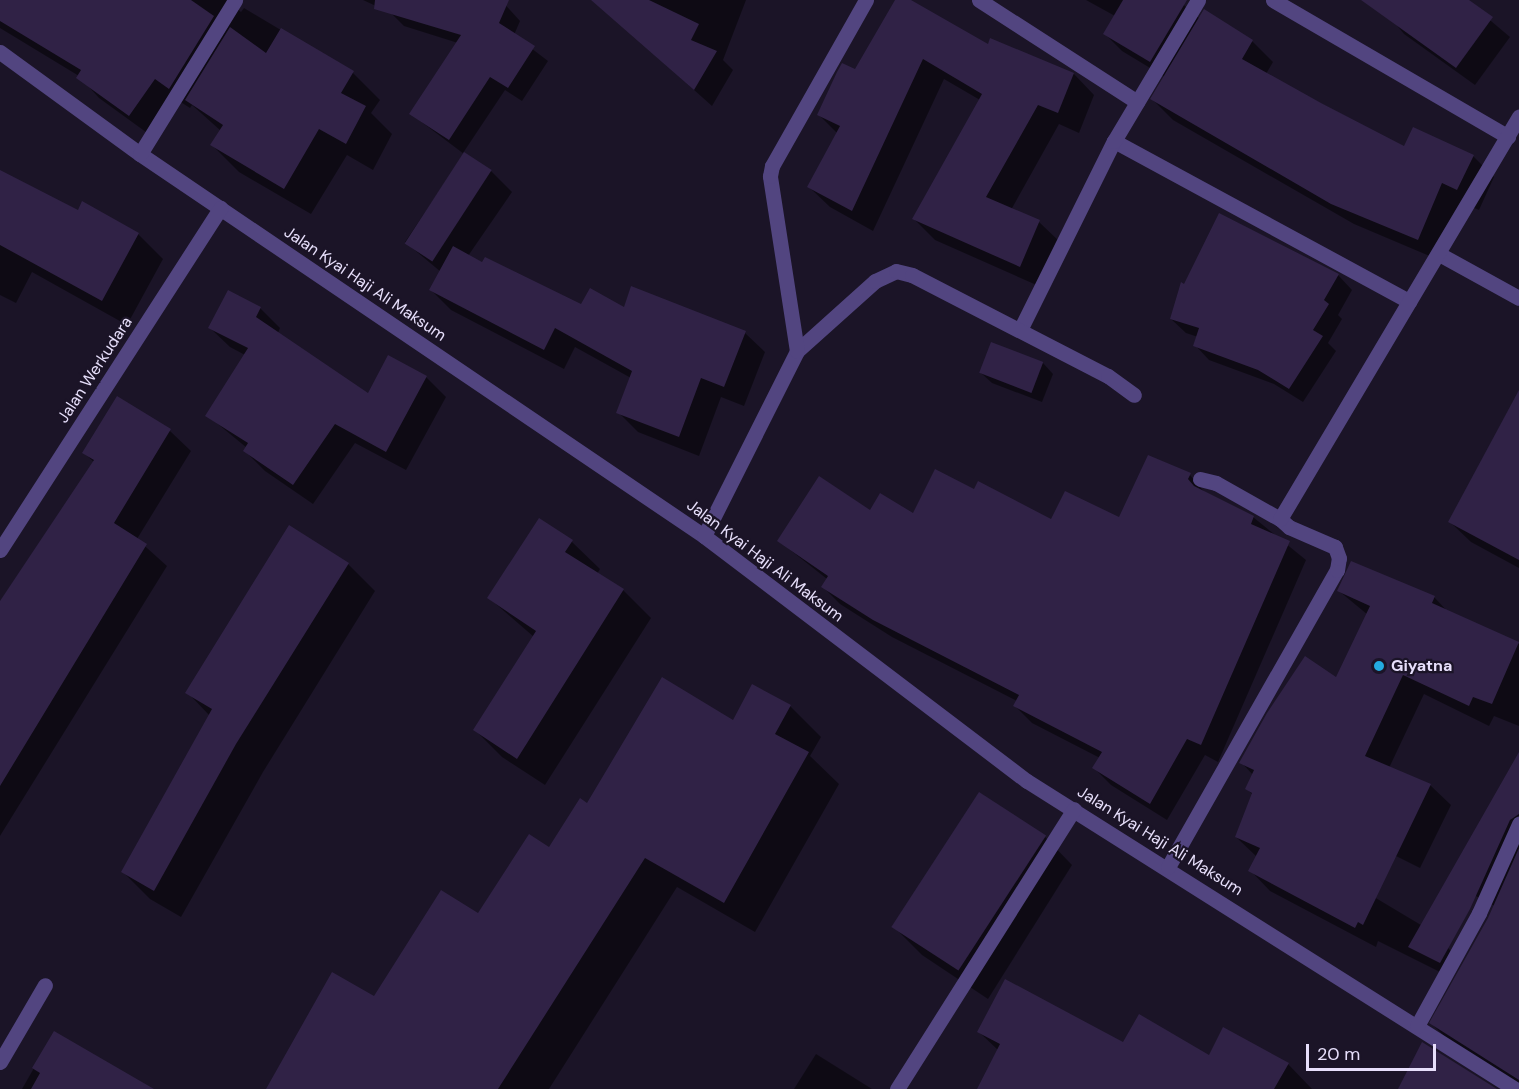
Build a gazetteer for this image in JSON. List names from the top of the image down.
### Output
{
  "streets": {
    "street": ["Jalan Kyai Haji Ali Maksum", "Jalan Werkudara"]
  },
  "crossings": [
    ["Jalan Kyai Haji Ali Maksum", "Jalan Werkudara"]
  ],
  "places": ["Giyatna"],
  "scale_bar": "20 m"
}
